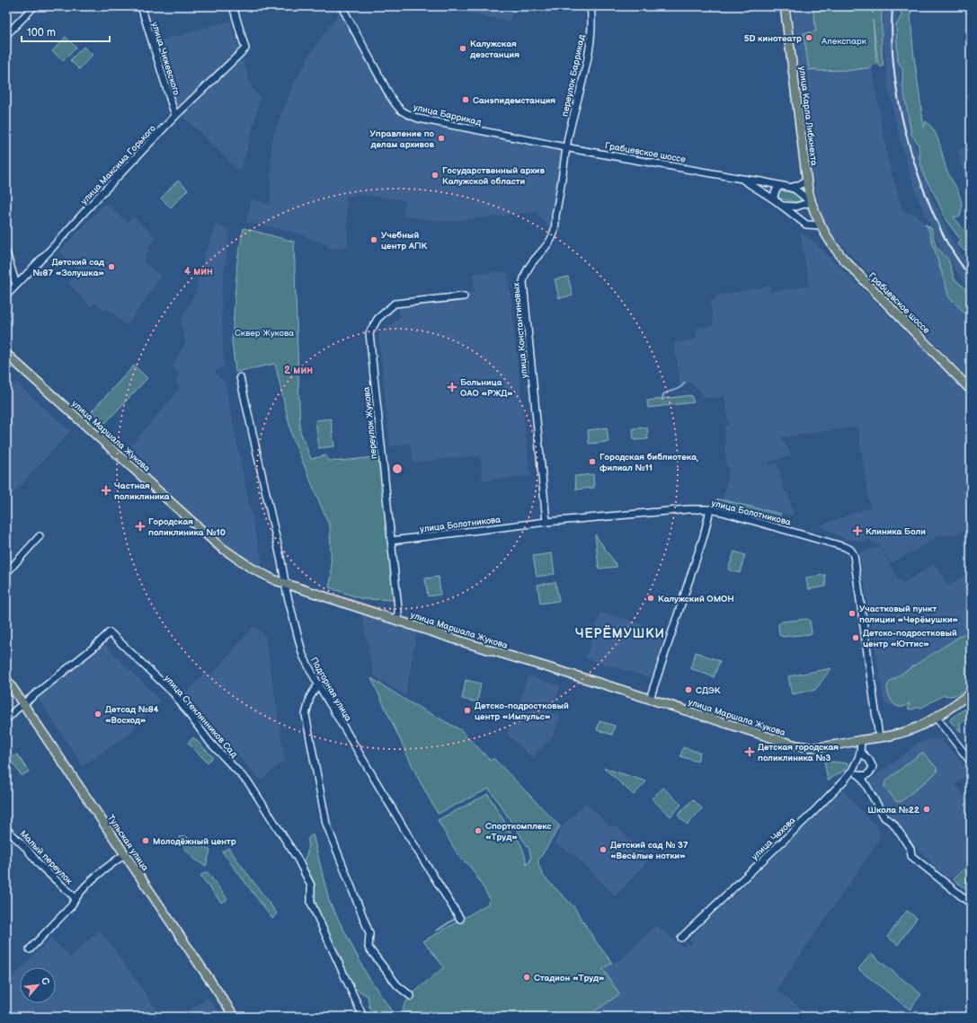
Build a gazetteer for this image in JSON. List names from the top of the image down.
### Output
{
  "streets": {
    "main road": [
      "улица Карла Либкнехта",
      "Грабцевское шоссе",
      "улица Маршала Жукова",
      "Тульская улица"
    ],
    "street": [
      "улица Чижевского",
      "переулок Баррикад",
      "улица Баррикад",
      "улица Максима Горького",
      "улица Константиновых",
      "переулок Жукова",
      "улица Болотникова",
      "Подгорная улица",
      "улица Стеклянников Сад",
      "улица Чехова",
      "Малый переулок"
    ]
  },
  "crossings": [
    ["улица Чижевского", "улица Максима Горького"],
    ["переулок Баррикад", "улица Баррикад"],
    ["переулок Баррикад", "Грабцевское шоссе"],
    ["переулок Баррикад", "улица Константиновых"],
    ["улица Баррикад", "Грабцевское шоссе"],
    ["улица Баррикад", "улица Константиновых"],
    ["улица Карла Либкнехта", "Грабцевское шоссе"],
    ["Грабцевское шоссе", "улица Константиновых"],
    ["улица Константиновых", "улица Болотникова"],
    ["переулок Жукова", "улица Маршала Жукова"],
    ["переулок Жукова", "улица Болотникова"],
    ["улица Маршала Жукова", "улица Болотникова"],
    ["улица Маршала Жукова", "Подгорная улица"],
    ["улица Маршала Жукова", "улица Чехова"],
    ["улица Стеклянников Сад", "Тульская улица"],
    ["Тульская улица", "Малый переулок"]
  ],
  "districts": ["ЧЕРЁМУШКИ"],
  "parks": ["Алекспарк", "Сквер Жукова"],
  "places": {
    "other": [
      "5D кинотеатр",
      "Калужская дезстанция",
      "Санэпидемстанция",
      "Управление по делам архивов",
      "Государственный архив Калужской области",
      "Учебный центр АПК",
      "Детский сад №87 «Золушка»",
      "Городская библиотека, филиал №11",
      "Калужский ОМОН",
      "Участковый пункт полиции «Черёмушки»",
      "Детско-подростковый центр «Юттис»",
      "СДЭК",
      "Детско-подростковый центр «Импульс»",
      "Детсад №84 «Восход»",
      "Школа №22",
      "Спорткомплекс «Труд»",
      "Молодёжный центр",
      "Детский сад № 37 «Весёлые нотки»",
      "Стадион «Труд»"
    ],
    "health": [
      "Больница ОАО «РЖД»",
      "Частная поликлиника",
      "Городская поликлиника №10",
      "Клиника Боли",
      "Детская городская поликлиника №3"
    ]
  },
  "scale_bar": "100 m",
  "north": "top right",
  "rings": ["4 мин", "2 мин"]
}
